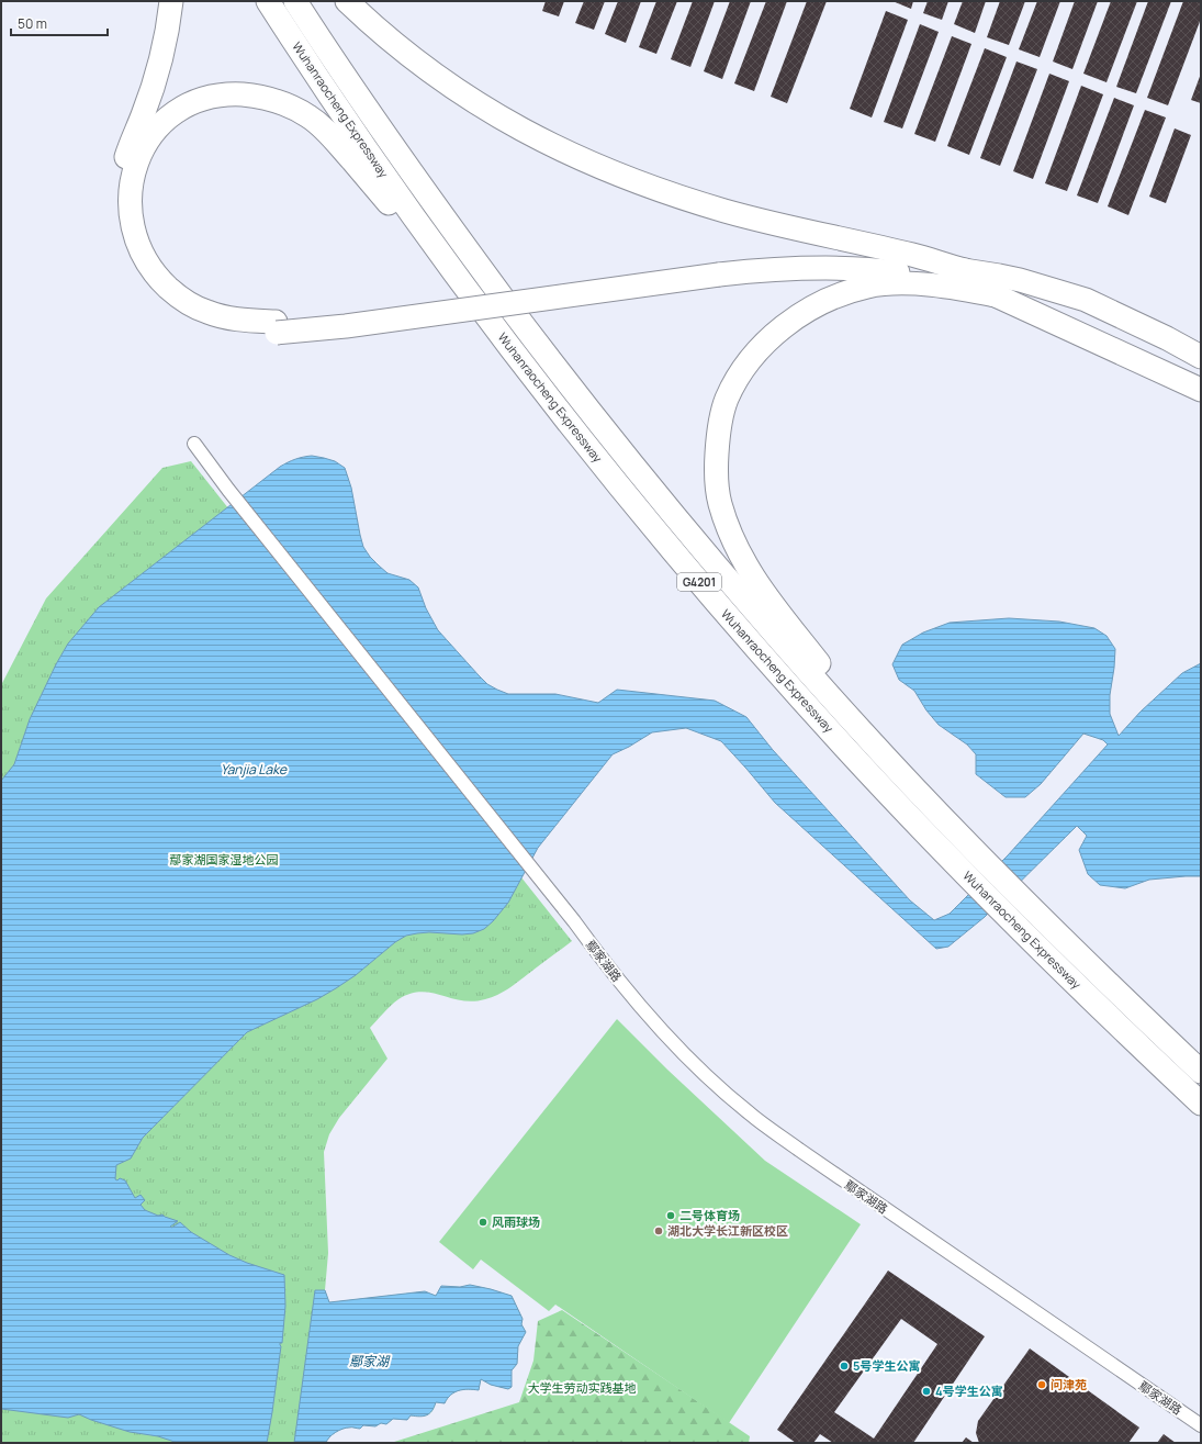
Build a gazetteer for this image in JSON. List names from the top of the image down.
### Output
{
  "streets": {
    "highway": ["Wuhanraocheng Expressway", "G4201"],
    "street": ["鄢家湖路"]
  },
  "water": ["Yanjia Lake", "鄢家湖"],
  "parks": ["鄢家湖国家湿地公园", "大学生劳动实践基地"],
  "places": [
    "二号体育场",
    "风雨球场",
    "湖北大学长江新区校区",
    "5号学生公寓",
    "问津苑",
    "4号学生公寓"
  ],
  "scale_bar": "50 m"
}
